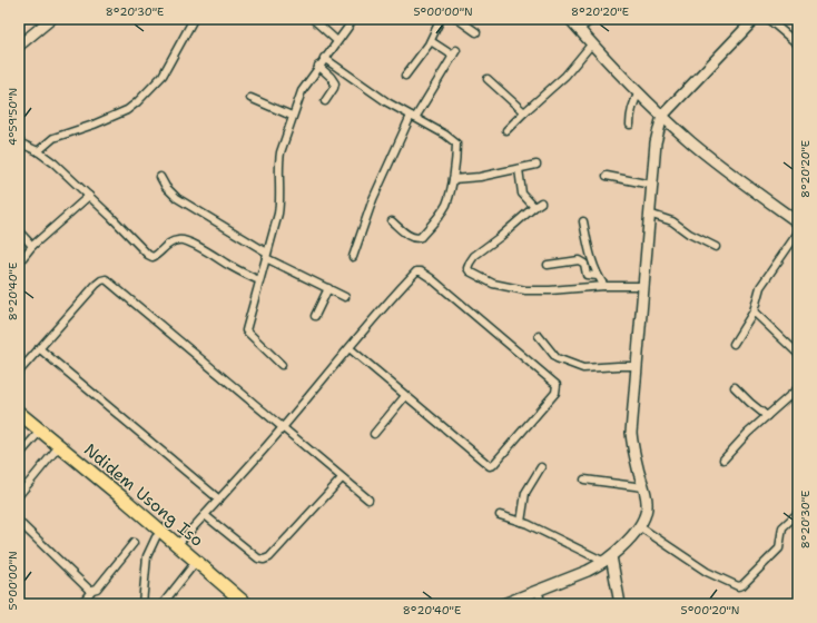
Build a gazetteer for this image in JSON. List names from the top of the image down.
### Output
{
  "streets": {
    "highway": ["Ndidem Usong Iso"]
  },
  "coordinates": [
    "8°20'30\"E",
    "5°00'00\"N",
    "8°20'20\"E",
    "4°59'50\"N",
    "8°20'40\"E",
    "5°00'20\"N"
  ]
}
